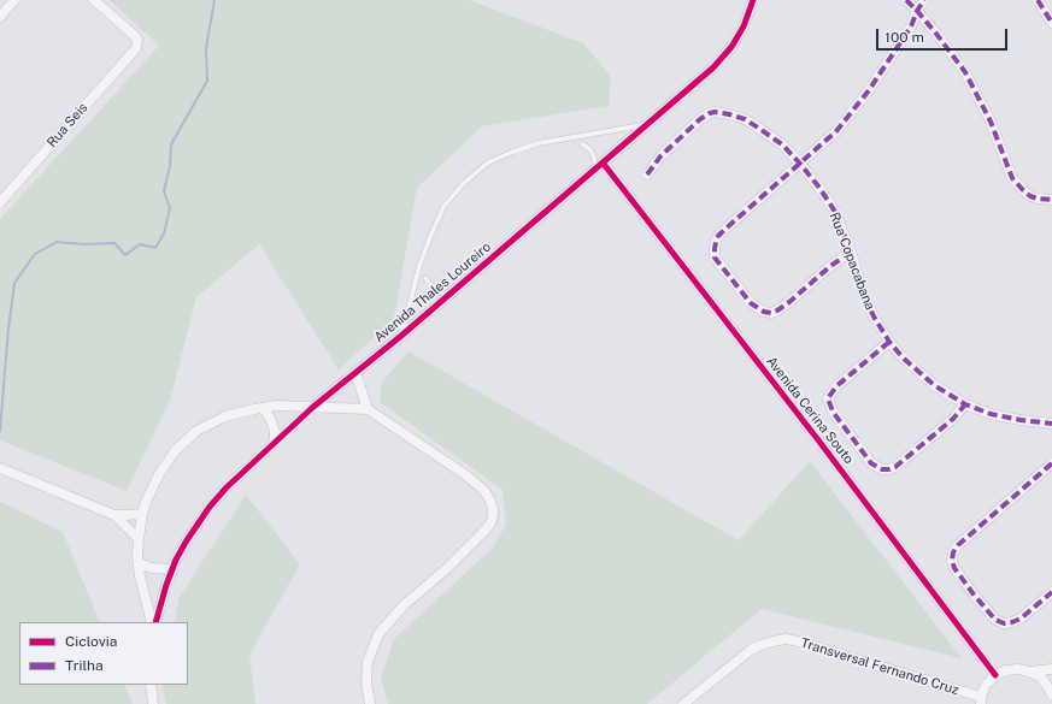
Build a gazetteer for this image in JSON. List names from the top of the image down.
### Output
{
  "streets": {
    "street": [
      "Rua Seis",
      "Rua Copacabana",
      "Avenida Thales Loureiro",
      "Avenida Cerina Souto",
      "Transversal Fernando Cruz"
    ]
  },
  "crossings": [
    ["Avenida Thales Loureiro", "Avenida Cerina Souto"]
  ],
  "legend": ["Ciclovia", "Trilha"],
  "scale_bar": "100 m"
}
